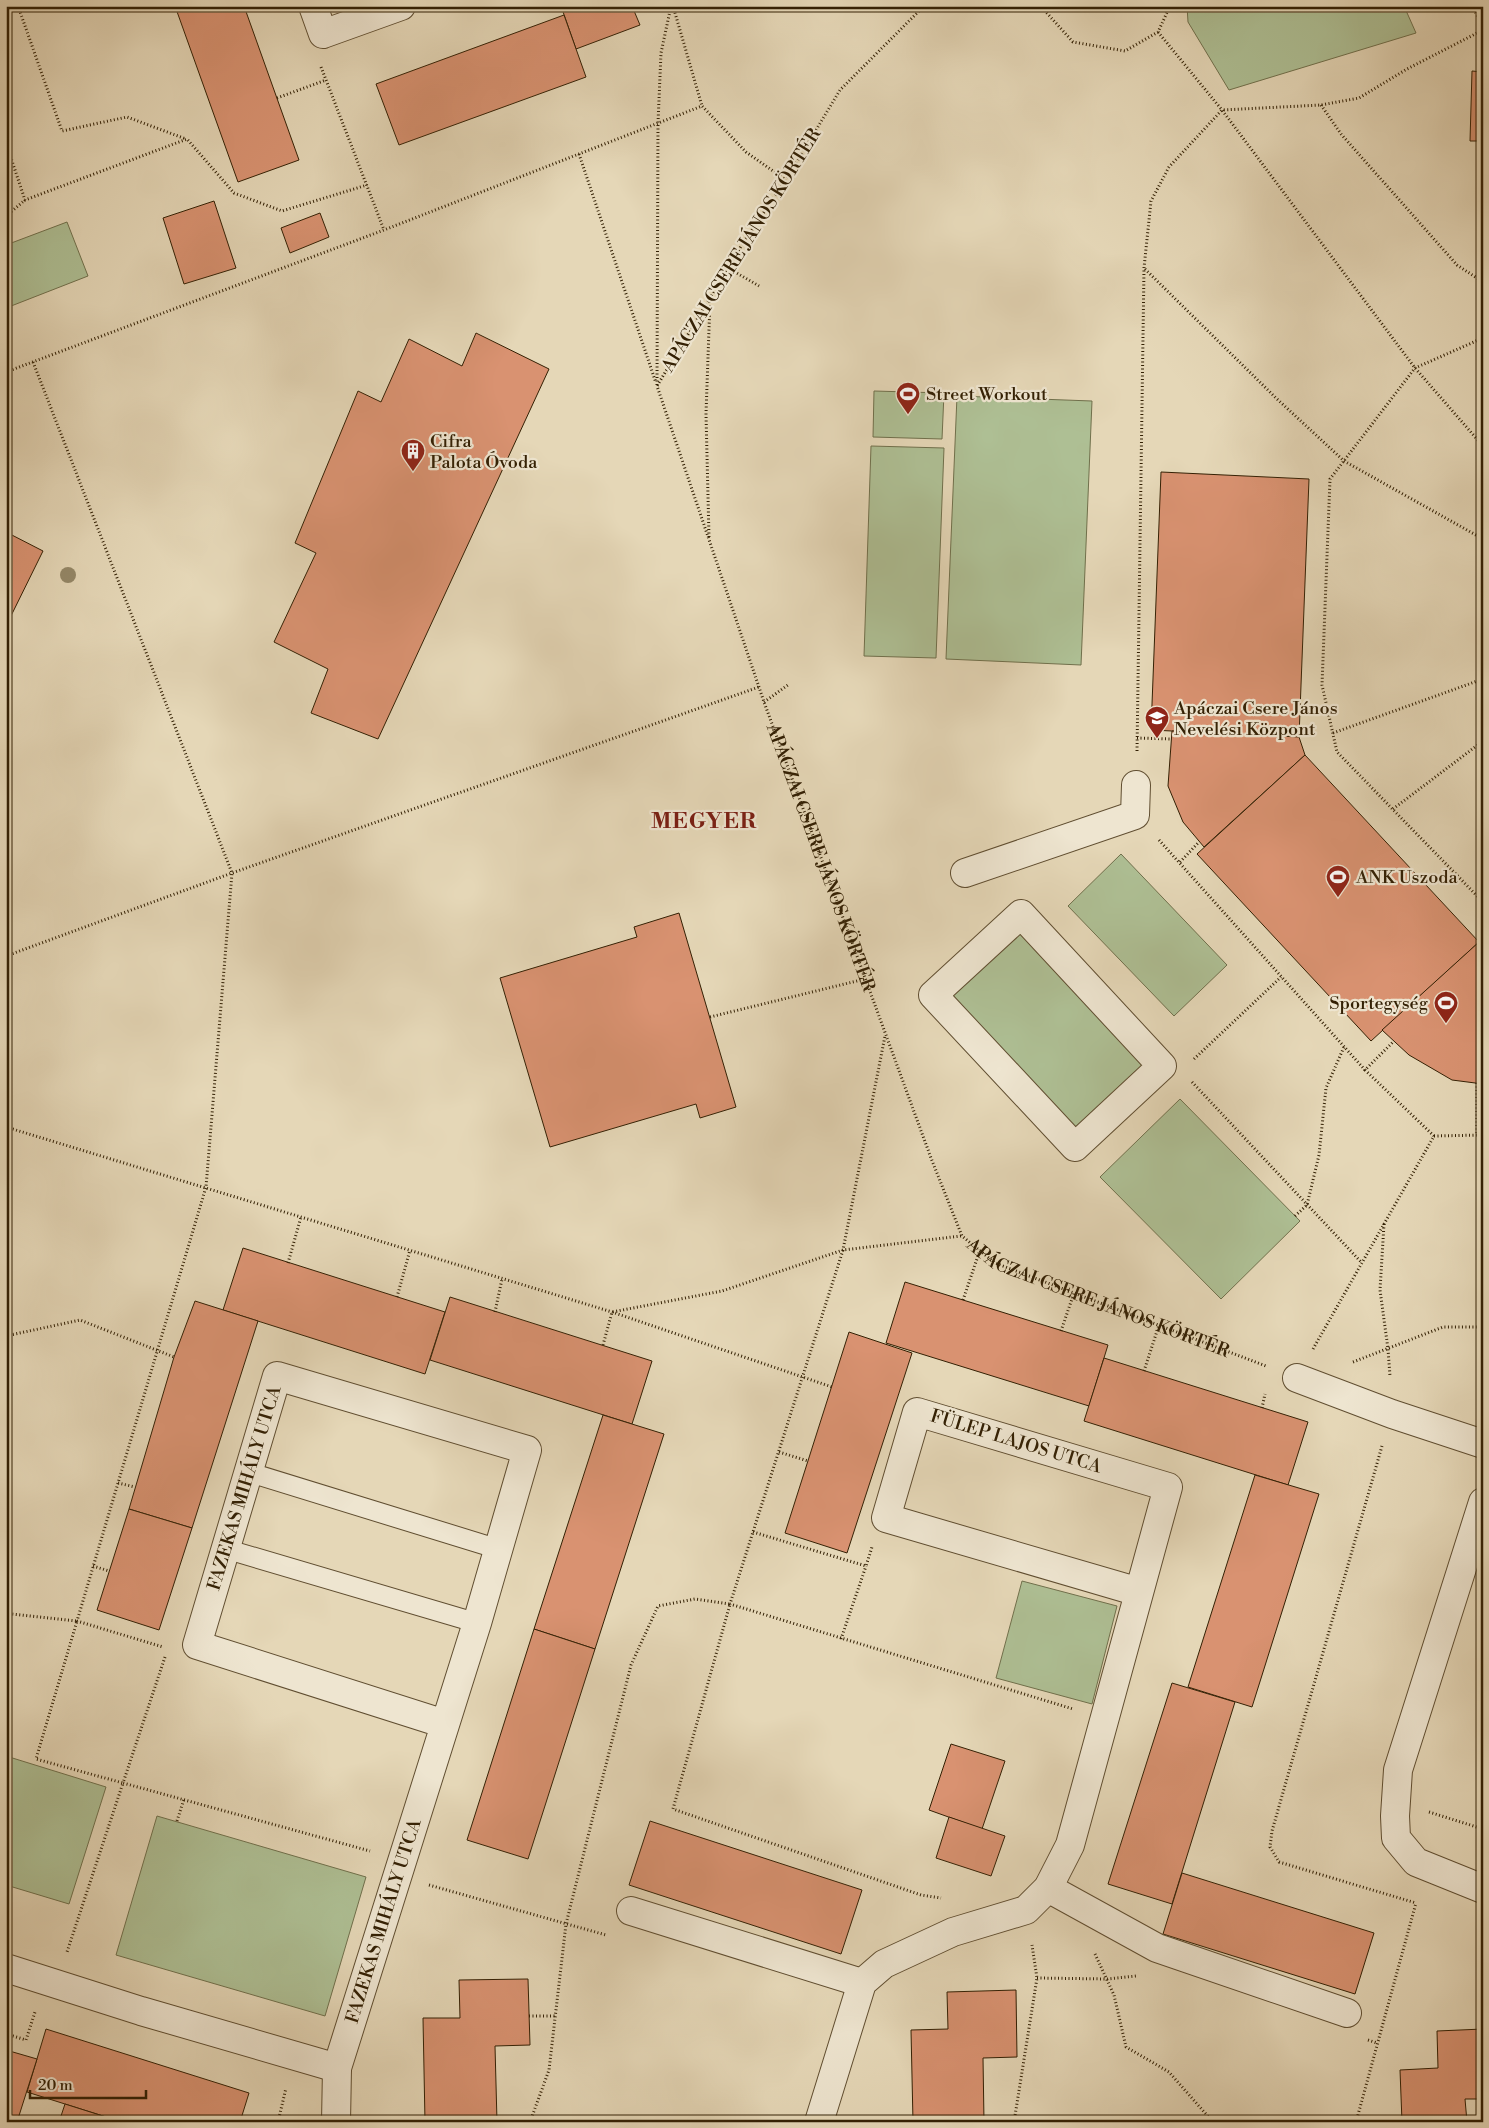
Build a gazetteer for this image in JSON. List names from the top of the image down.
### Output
{
  "streets": {
    "street": ["FÜLEP LAJOS UTCA", "FAZEKAS MIHÁLY UTCA"],
    "path": ["APÁCZAI CSERE JÁNOS KÖRTÉR"]
  },
  "districts": ["MEGYER"],
  "places": {
    "sports": ["Street Workout", "ANK Uszoda", "Sportegység"],
    "building": ["Cifra Palota Óvoda"],
    "school or university": ["Apáczai Csere János Nevelési Központ"]
  },
  "scale_bar": "20 m"
}
